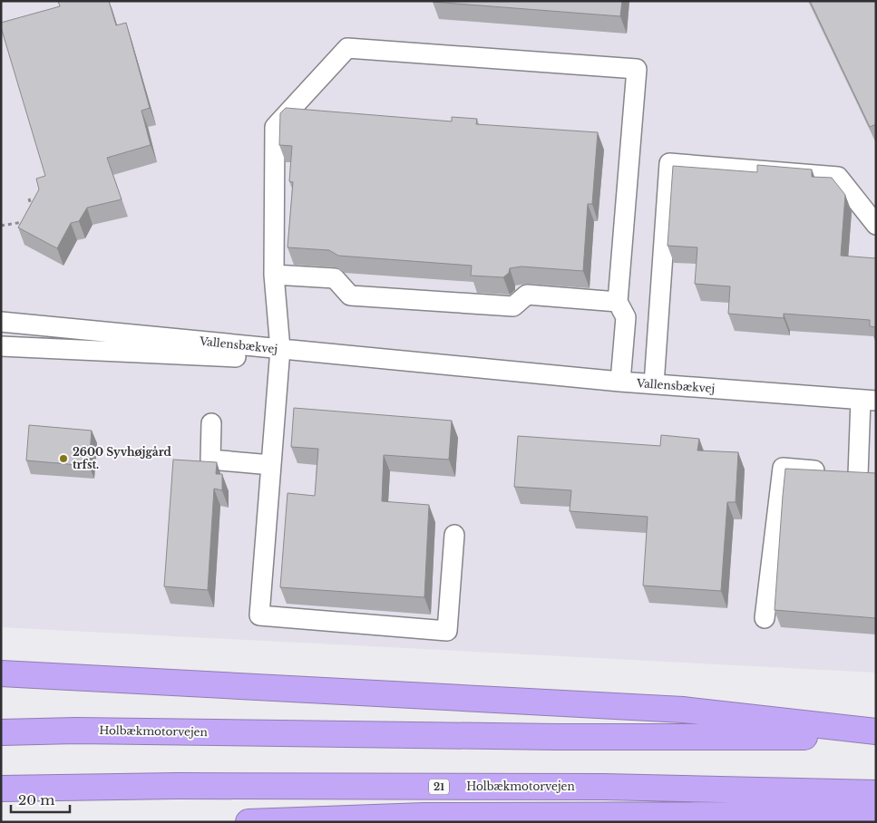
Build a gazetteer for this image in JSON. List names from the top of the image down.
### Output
{
  "streets": {
    "highway": ["Holbækmotorvejen", "21"],
    "street": ["Vallensbækvej"]
  },
  "places": ["2600 Syvhøjgård trfst."],
  "scale_bar": "20 m"
}
